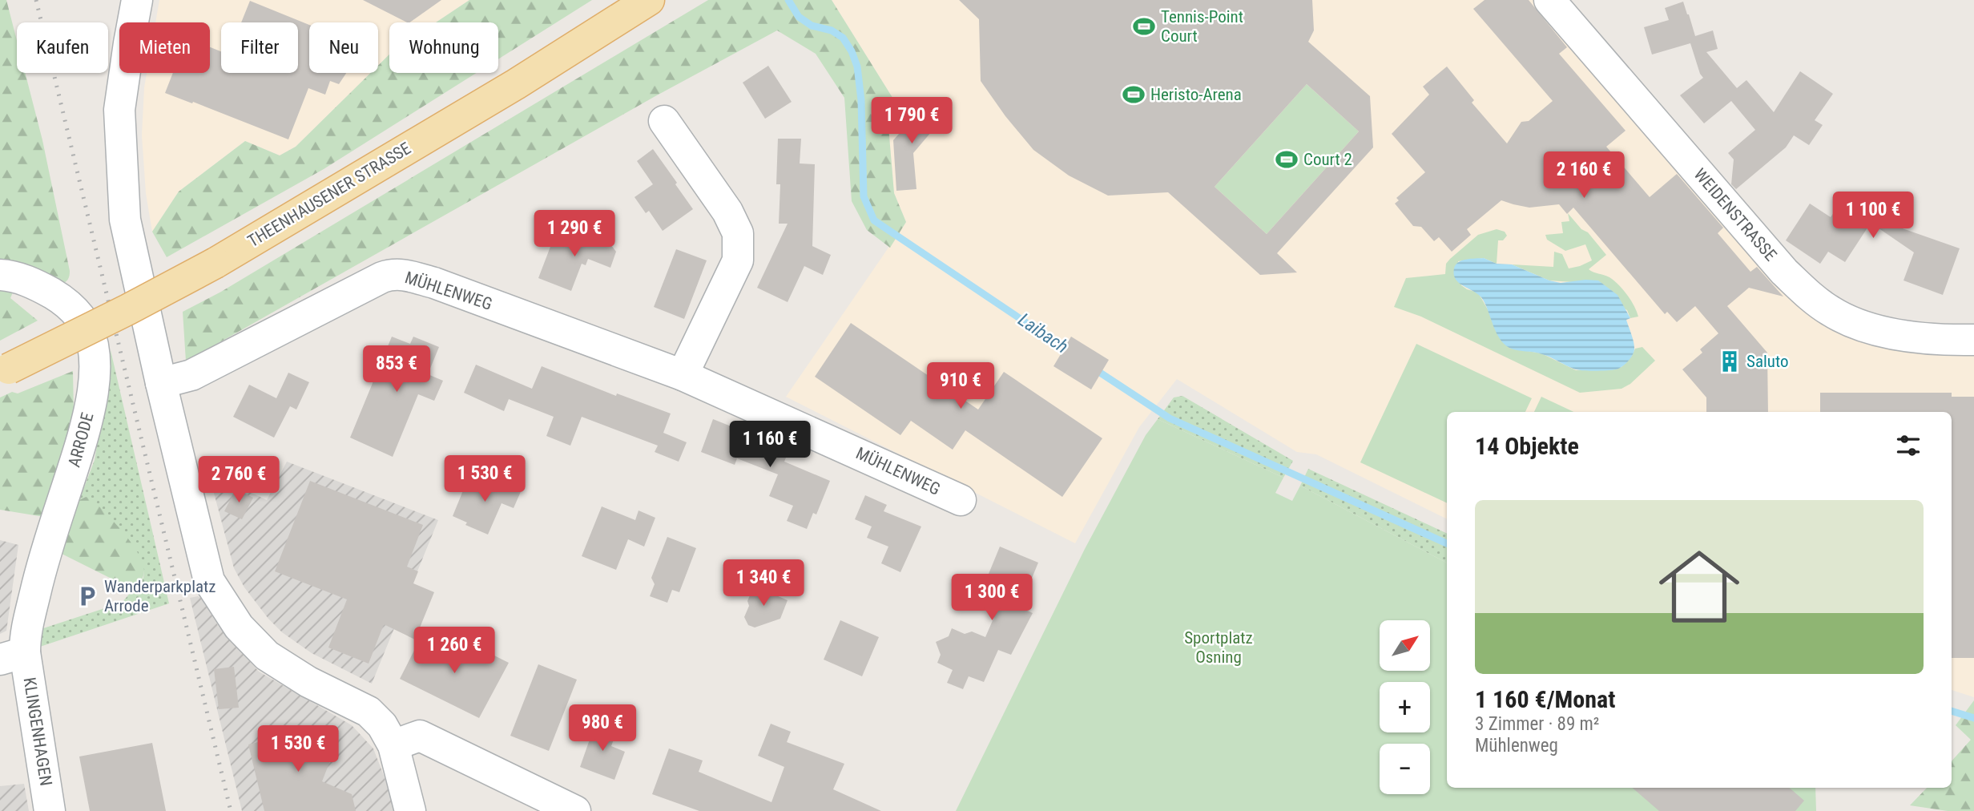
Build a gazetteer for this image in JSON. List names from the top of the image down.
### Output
{
  "streets": {
    "main road": ["THEENHAUSENER STRASSE"],
    "street": [
      "WEIDENSTRASSE",
      "MÜHLENWEG",
      "ARRODE",
      "KLINGENHAGEN"
    ]
  },
  "crossings": [
    ["ARRODE", "KLINGENHAGEN"]
  ],
  "water": ["Laibach"],
  "parks": ["Sportplatz Osning"],
  "places": {
    "sports": ["Tennis-Point Court", "Heristo-Arena", "Court 2"],
    "building": ["Saluto"],
    "parking": ["Wanderparkplatz Arrode"]
  },
  "north": "top right",
  "page": {
    "chip": [
      "Kaufen",
      "Mieten",
      "Filter",
      "Neu",
      "Wohnung"
    ],
    "price": [
      "1 790 €",
      "2 160 €",
      "1 100 €",
      "1 290 €",
      "853 €",
      "910 €",
      "1 160 €",
      "1 530 €",
      "2 760 €",
      "1 340 €",
      "1 300 €",
      "1 260 €",
      "980 €",
      "1 530 €"
    ],
    "heading": "14 Objekte",
    "list": [
      {
        "name": "1 160 €/Monat",
        "note": "3 Zimmer · 89 m² · Mühlenweg"
      }
    ],
    "map_buttons": ["+", "−"]
  }
}
